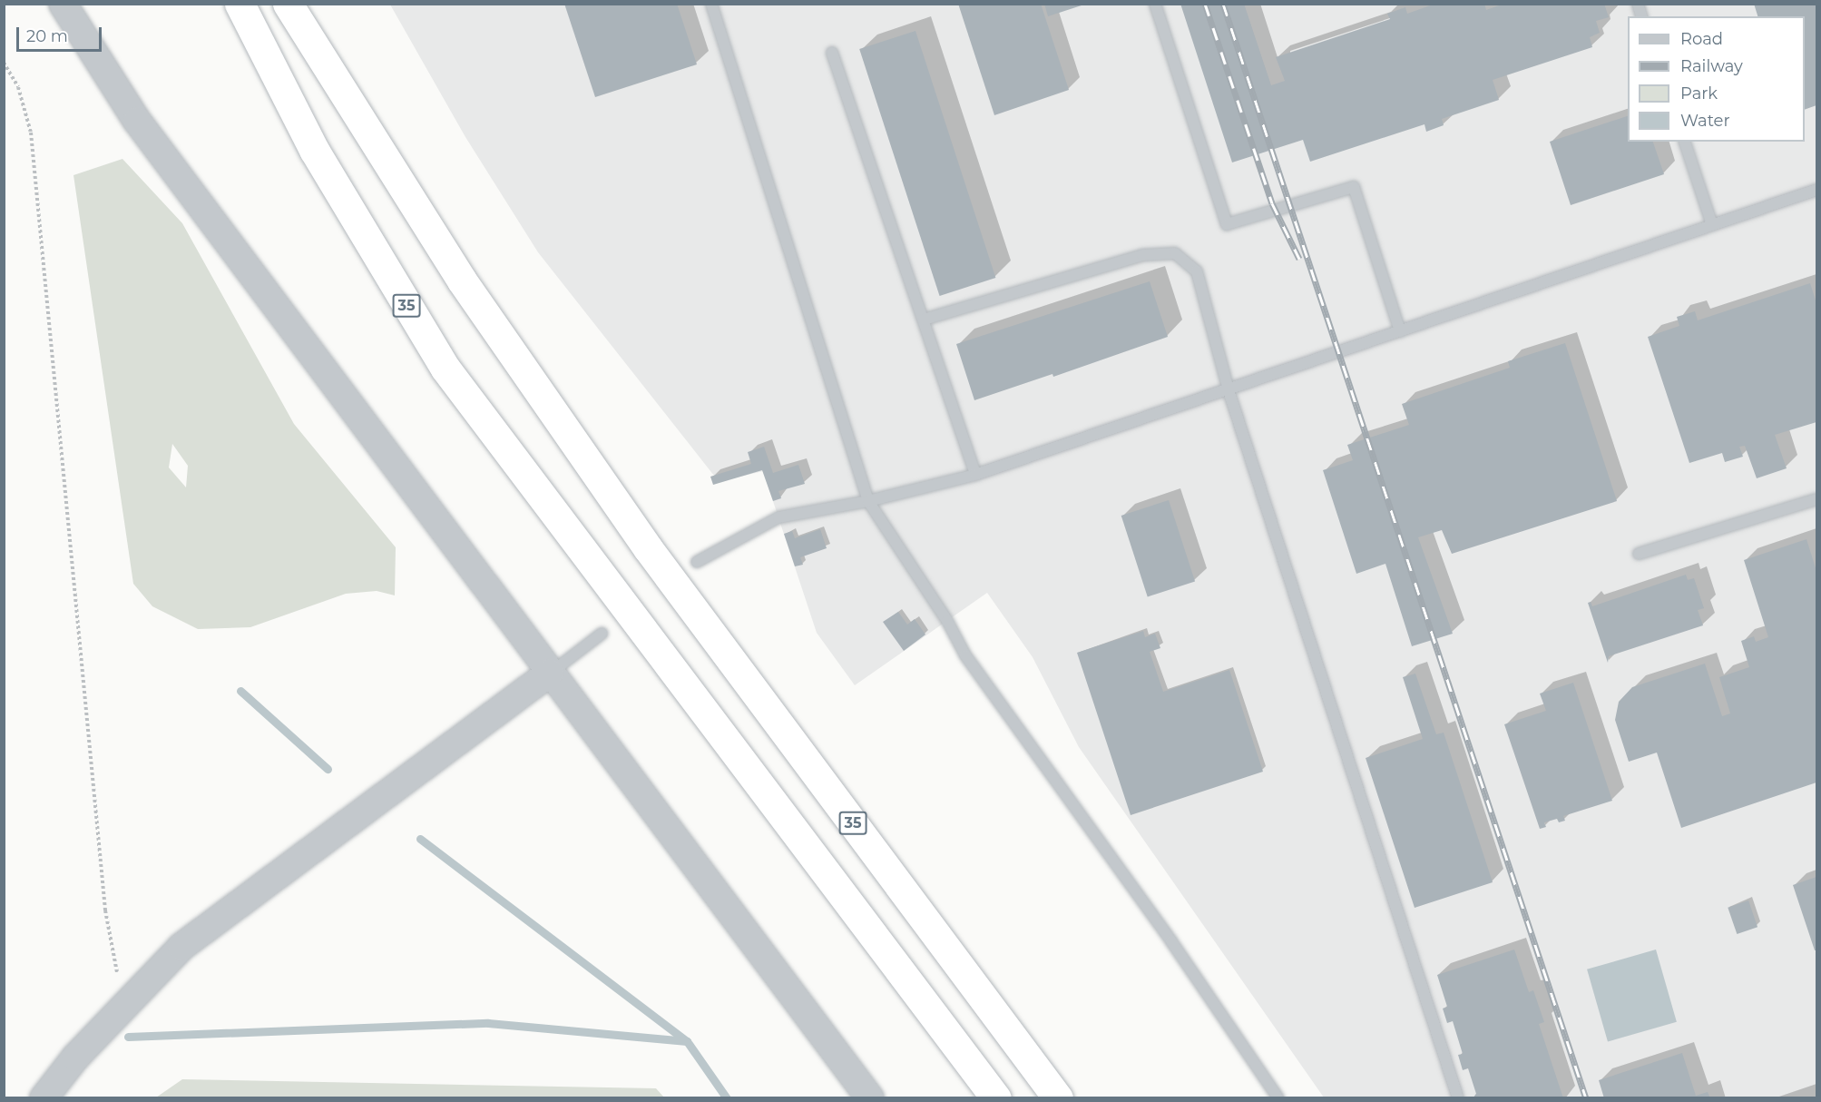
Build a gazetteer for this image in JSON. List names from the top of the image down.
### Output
{
  "streets": {
    "highway": ["35"]
  },
  "legend": [
    "Road",
    "Railway",
    "Park",
    "Water"
  ],
  "scale_bar": "20 m"
}
